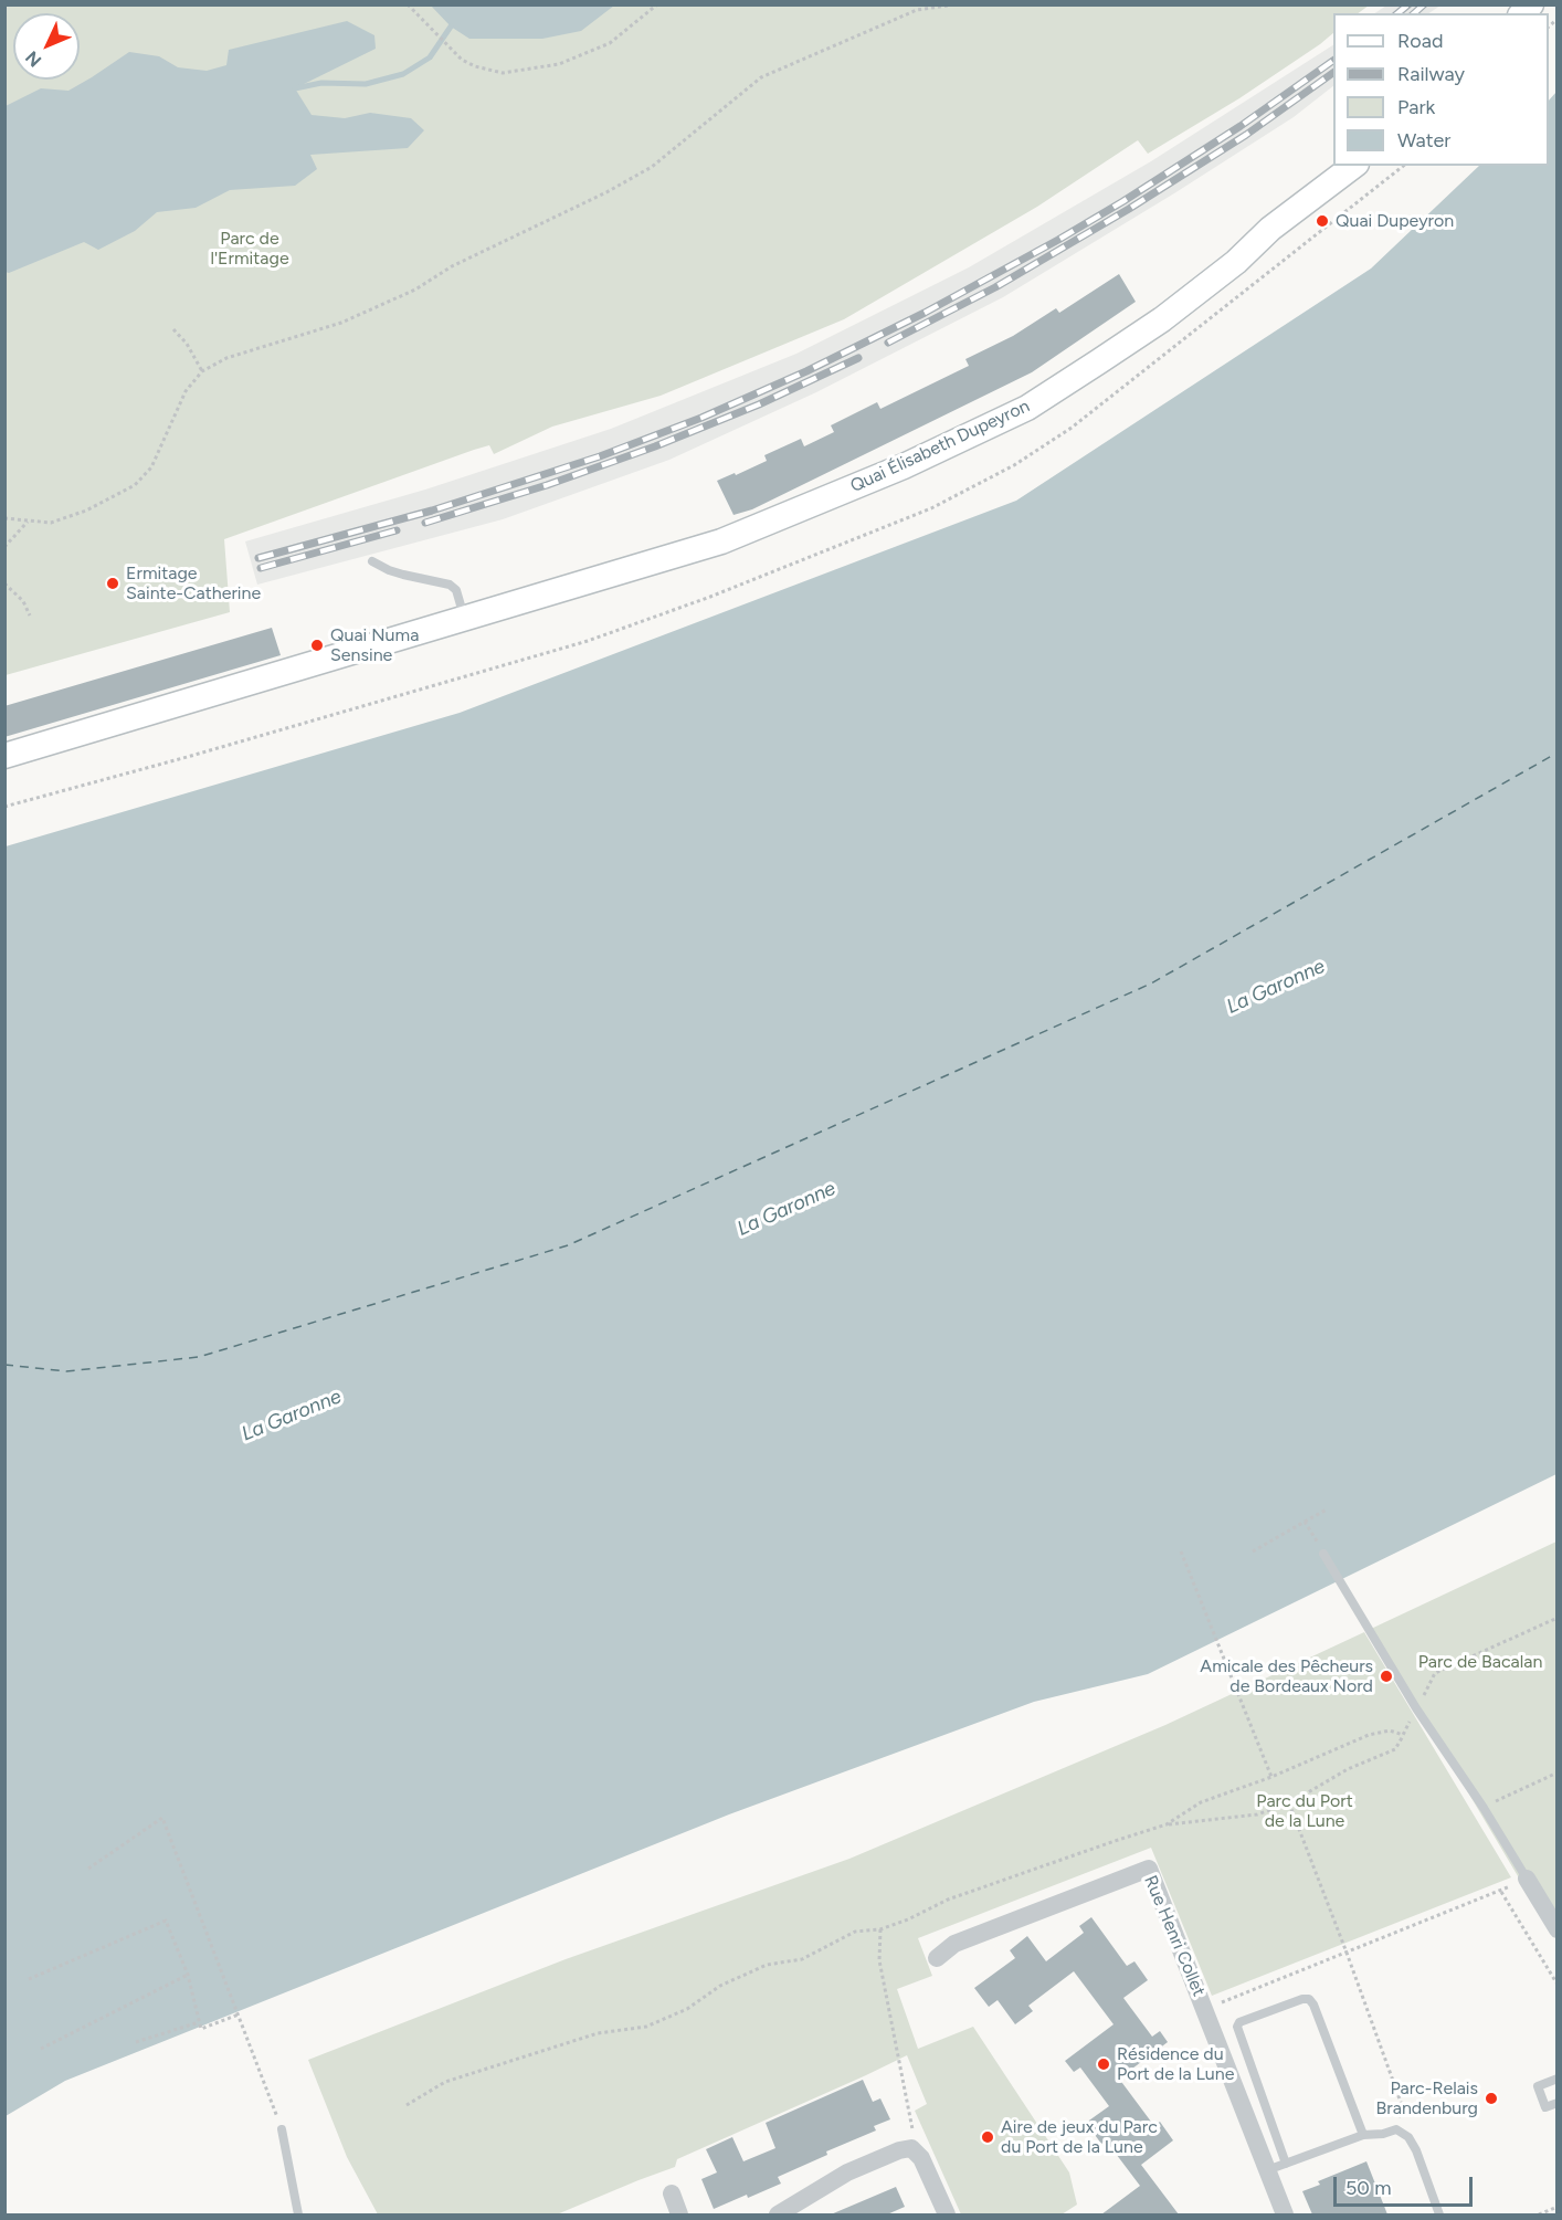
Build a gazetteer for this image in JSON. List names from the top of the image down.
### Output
{
  "streets": {
    "main road": ["Quai Élisabeth Dupeyron"],
    "street": ["Rue Henri Collet"]
  },
  "water": ["La Garonne"],
  "parks": ["Parc de l'Ermitage", "Parc de Bacalan", "Parc du Port de la Lune"],
  "places": [
    "Quai Dupeyron",
    "Ermitage Sainte-Catherine",
    "Quai Numa Sensine",
    "Amicale des Pêcheurs de Bordeaux Nord",
    "Résidence du Port de la Lune",
    "Parc-Relais Brandenburg",
    "Aire de jeux du Parc du Port de la Lune"
  ],
  "legend": [
    "Road",
    "Railway",
    "Park",
    "Water"
  ],
  "scale_bar": "50 m",
  "north": "bottom left"
}
